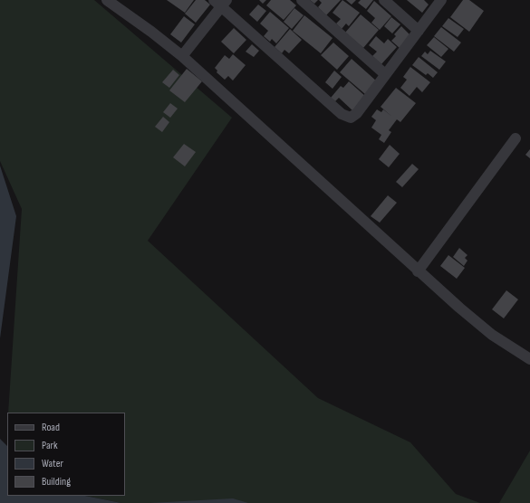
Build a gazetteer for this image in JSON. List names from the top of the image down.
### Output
{
  "legend": [
    "Road",
    "Park",
    "Water",
    "Building"
  ]
}
